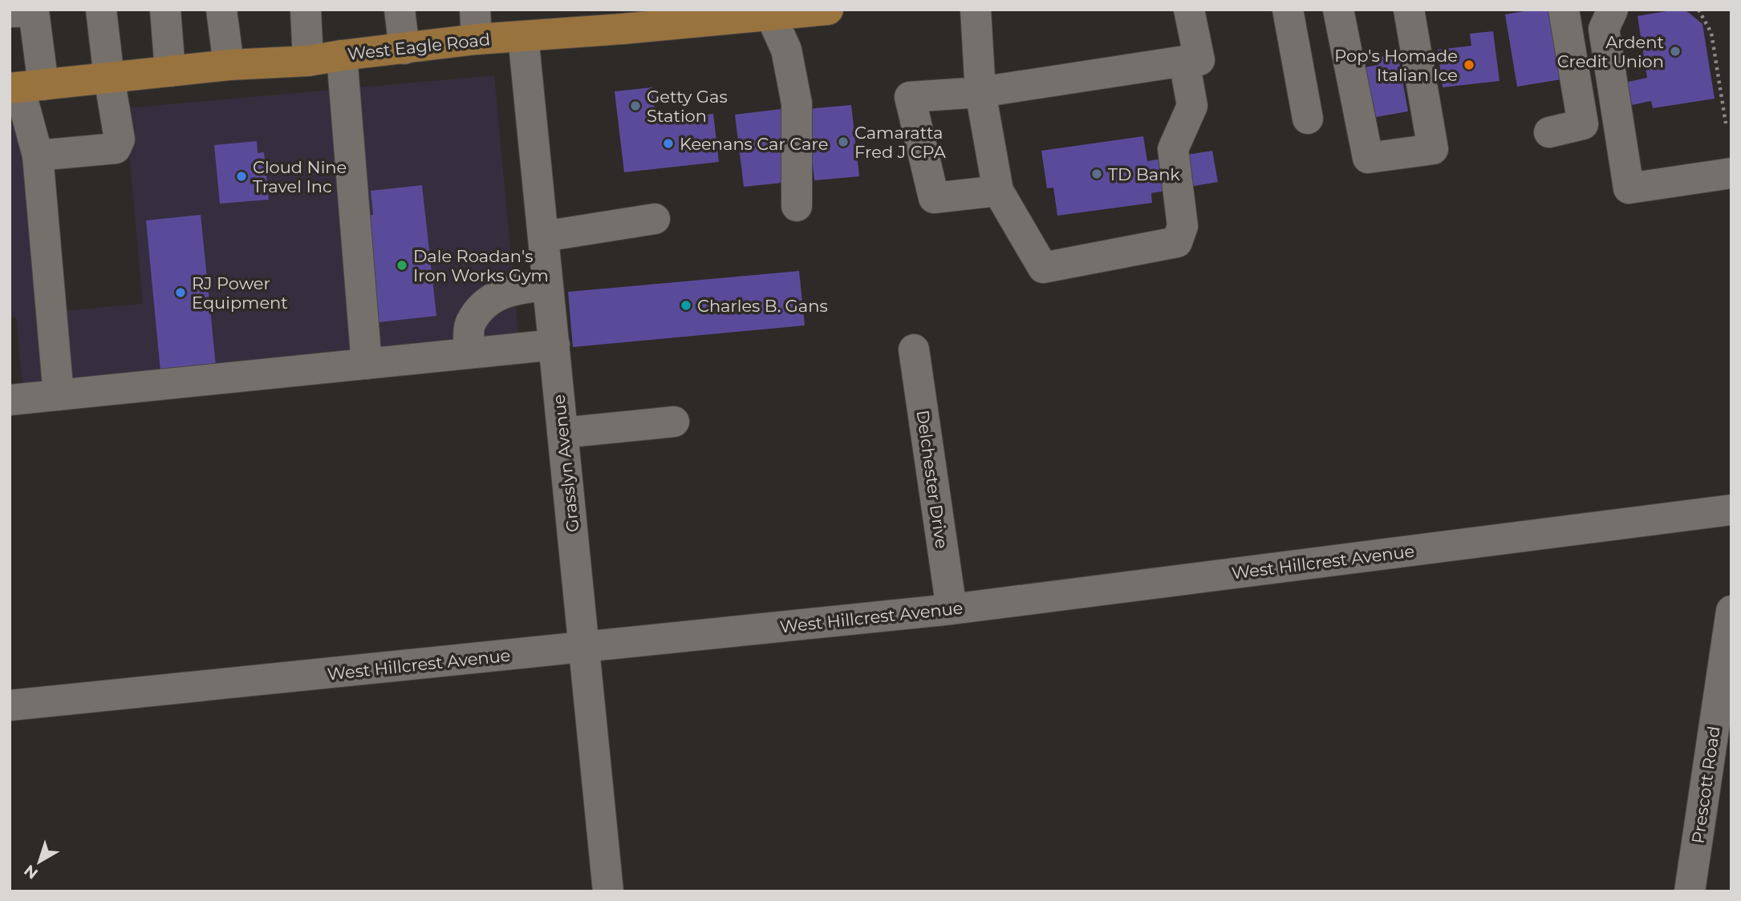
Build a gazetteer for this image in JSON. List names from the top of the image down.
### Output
{
  "streets": {
    "main road": ["West Eagle Road"],
    "street": [
      "Grasslyn Avenue",
      "Delchester Drive",
      "West Hillcrest Avenue",
      "Prescott Road"
    ]
  },
  "crossings": [
    ["West Eagle Road", "Grasslyn Avenue"],
    ["Grasslyn Avenue", "West Hillcrest Avenue"],
    ["Delchester Drive", "West Hillcrest Avenue"]
  ],
  "places": [
    "Ardent Credit Union",
    "Pop's Homade Italian Ice",
    "Getty Gas Station",
    "Camaratta Fred J CPA",
    "Keenans Car Care",
    "TD Bank",
    "Cloud Nine Travel Inc",
    "Dale Roadan's Iron Works Gym",
    "RJ Power Equipment",
    "Charles B. Gans"
  ],
  "north": "bottom left"
}
